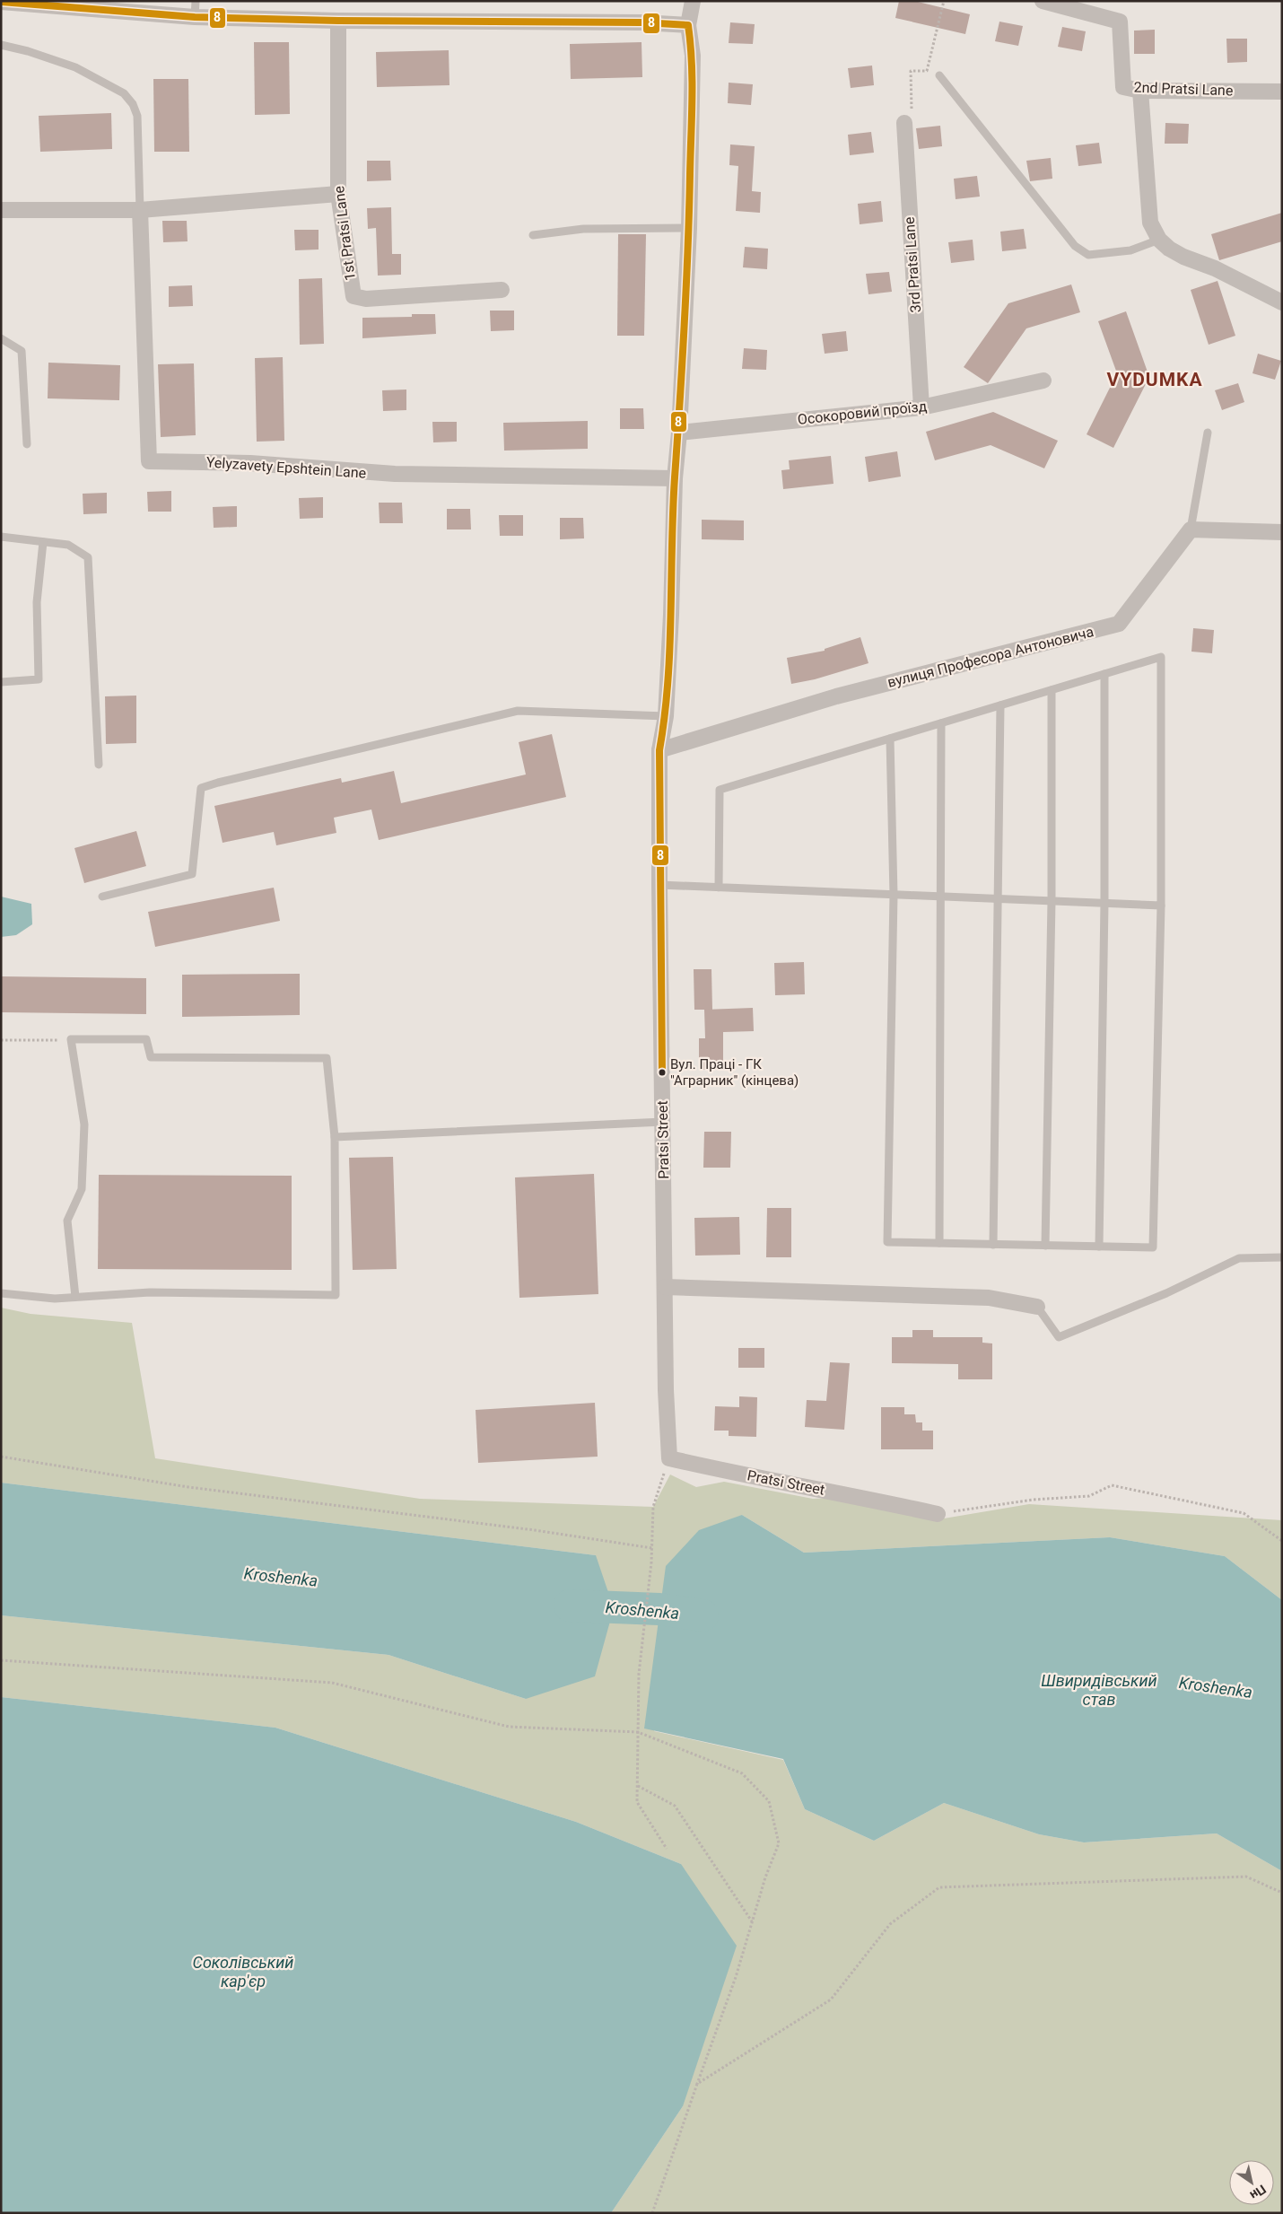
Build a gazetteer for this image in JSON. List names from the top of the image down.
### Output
{
  "streets": {
    "street": [
      "2nd Pratsi Lane",
      "1st Pratsi Lane",
      "3rd Pratsi Lane",
      "Осокоровий проїзд",
      "Yelyzavety Epshtein Lane",
      "вулиця Професора Антоновича",
      "Pratsi Street"
    ]
  },
  "crossings": [
    ["3rd Pratsi Lane", "Осокоровий проїзд"],
    ["Осокоровий проїзд", "Pratsi Street"],
    ["Yelyzavety Epshtein Lane", "Pratsi Street"],
    ["вулиця Професора Антоновича", "Pratsi Street"]
  ],
  "districts": ["VYDUMKA"],
  "water": ["Kroshenka", "Швиридівський став", "Соколівський кар'єр"],
  "places": ["Вул. Праці - ГК \"Аграрник\" (кінцева)"],
  "lines": ["transit line 8"],
  "north": "bottom right"
}
